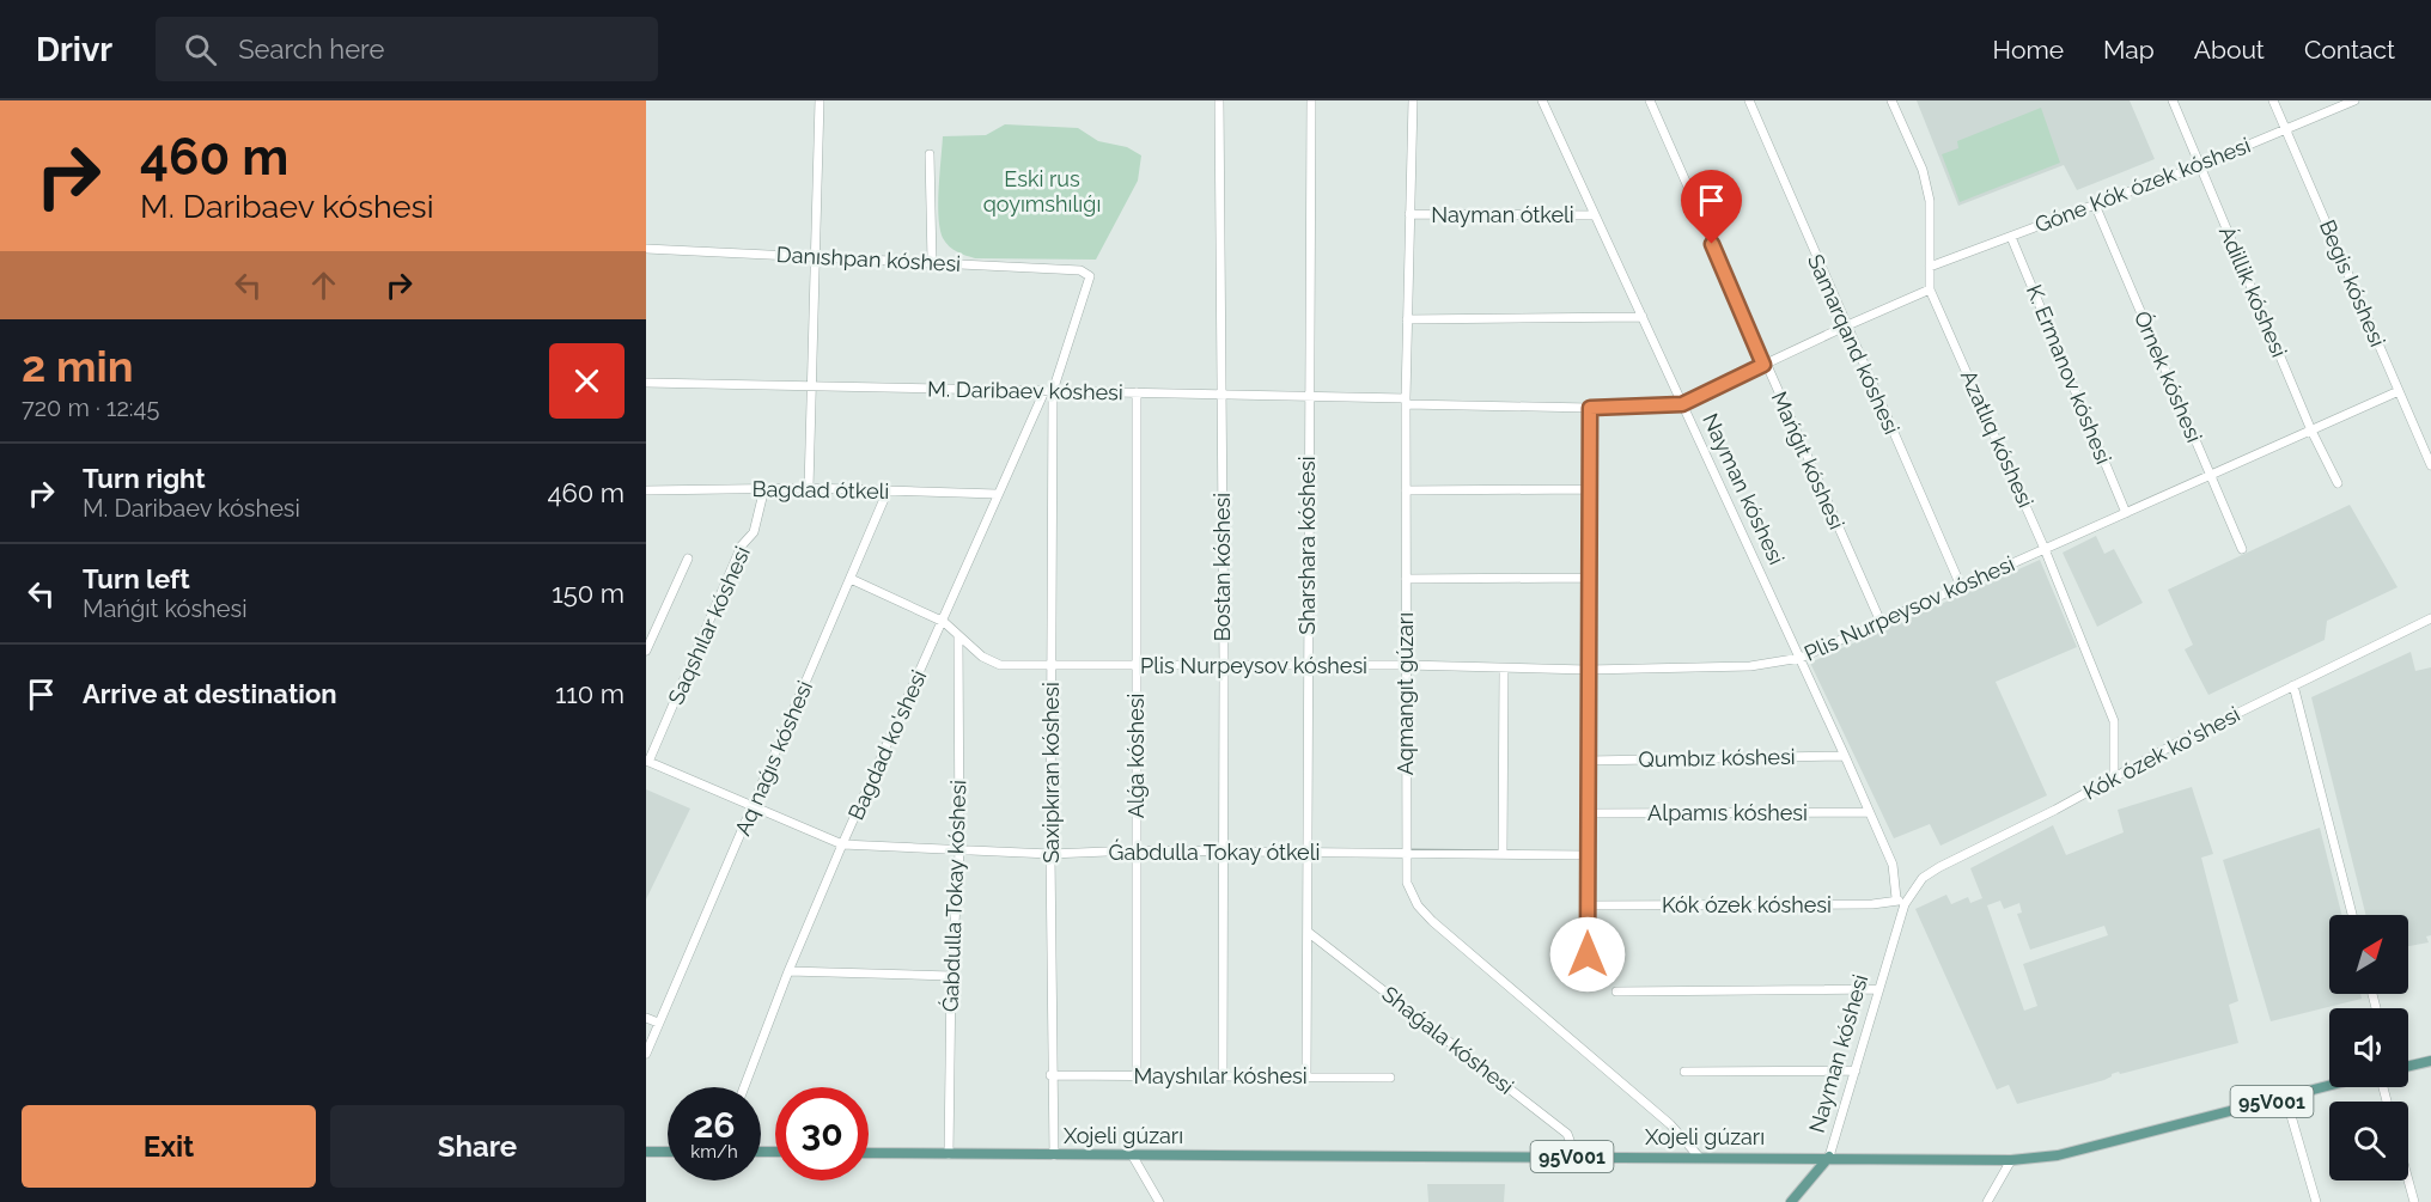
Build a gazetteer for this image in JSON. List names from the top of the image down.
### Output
{
  "streets": {
    "main road": ["Nayman kóshesi", "95V001", "Xojeli gúzarı"],
    "street": [
      "Góne Kók ózek kóshesi",
      "Nayman ótkeli",
      "Danıshpan kóshesi",
      "Begis kóshesi",
      "Ádillik kóshesi",
      "Samarqand kóshesi",
      "K. Ermanov kóshesi",
      "Órnek kóshesi",
      "M. Daribaev kóshesi",
      "Azatlıq kóshesi",
      "Mańǵıt kóshesi",
      "Bagdad ótkeli",
      "Sharshara kóshesi",
      "Bostan kóshesi",
      "Plis Nurpeysov kóshesi",
      "Saqshılar kóshesi",
      "Aqmangıt gúzarı",
      "Bagdad ko'shesi",
      "Kók ózek ko'shesi",
      "Alǵa kóshesi",
      "Aq naǵıs kóshesi",
      "Qumbız kóshesi",
      "Saxipkıran kóshesi",
      "Alpamıs kóshesi",
      "Ǵabdulla Tokay ótkeli",
      "Ǵabdulla Tokay kóshesi",
      "Kók ózek kóshesi",
      "Shaǵala kóshesi",
      "Mayshılar kóshesi"
    ]
  },
  "crossings": [
    ["Góne Kók ózek kóshesi", "Begis kóshesi"],
    ["Góne Kók ózek kóshesi", "Ádillik kóshesi"],
    ["Góne Kók ózek kóshesi", "K. Ermanov kóshesi"],
    ["Góne Kók ózek kóshesi", "Órnek kóshesi"],
    ["Góne Kók ózek kóshesi", "Azatlıq kóshesi"],
    ["Nayman ótkeli", "Nayman kóshesi"],
    ["Nayman ótkeli", "Aqmangıt gúzarı"],
    ["Danıshpan kóshesi", "M. Daribaev kóshesi"],
    ["Danıshpan kóshesi", "Bagdad ko'shesi"],
    ["Danıshpan kóshesi", "Saxipkıran kóshesi"],
    ["Begis kóshesi", "Plis Nurpeysov kóshesi"],
    ["Ádillik kóshesi", "Plis Nurpeysov kóshesi"],
    ["Samarqand kóshesi", "M. Daribaev kóshesi"],
    ["Samarqand kóshesi", "Plis Nurpeysov kóshesi"],
    ["K. Ermanov kóshesi", "Plis Nurpeysov kóshesi"],
    ["Órnek kóshesi", "Plis Nurpeysov kóshesi"],
    ["M. Daribaev kóshesi", "Azatlıq kóshesi"],
    ["M. Daribaev kóshesi", "Mańǵıt kóshesi"],
    ["M. Daribaev kóshesi", "Nayman kóshesi"],
    ["M. Daribaev kóshesi", "Sharshara kóshesi"],
    ["M. Daribaev kóshesi", "Bostan kóshesi"],
    ["M. Daribaev kóshesi", "Aqmangıt gúzarı"],
    ["M. Daribaev kóshesi", "Bagdad ko'shesi"],
    ["M. Daribaev kóshesi", "Alǵa kóshesi"],
    ["M. Daribaev kóshesi", "Saxipkıran kóshesi"],
    ["Azatlıq kóshesi", "Plis Nurpeysov kóshesi"],
    ["Azatlıq kóshesi", "Kók ózek ko'shesi"],
    ["Mańǵıt kóshesi", "Plis Nurpeysov kóshesi"],
    ["Nayman kóshesi", "Plis Nurpeysov kóshesi"],
    ["Nayman kóshesi", "Kók ózek ko'shesi"],
    ["Nayman kóshesi", "Qumbız kóshesi"],
    ["Nayman kóshesi", "Alpamıs kóshesi"],
    ["Nayman kóshesi", "Kók ózek kóshesi"],
    ["Nayman kóshesi", "Xojeli gúzarı"],
    ["Bagdad ótkeli", "Saqshılar kóshesi"],
    ["Bagdad ótkeli", "Bagdad ko'shesi"],
    ["Bagdad ótkeli", "Aq naǵıs kóshesi"],
    ["Sharshara kóshesi", "Plis Nurpeysov kóshesi"],
    ["Sharshara kóshesi", "Ǵabdulla Tokay ótkeli"],
    ["Sharshara kóshesi", "Shaǵala kóshesi"],
    ["Sharshara kóshesi", "Mayshılar kóshesi"],
    ["Bostan kóshesi", "Plis Nurpeysov kóshesi"],
    ["Bostan kóshesi", "Ǵabdulla Tokay ótkeli"],
    ["Bostan kóshesi", "Mayshılar kóshesi"],
    ["Plis Nurpeysov kóshesi", "Aqmangıt gúzarı"],
    ["Plis Nurpeysov kóshesi", "Bagdad ko'shesi"],
    ["Plis Nurpeysov kóshesi", "Alǵa kóshesi"],
    ["Plis Nurpeysov kóshesi", "Aq naǵıs kóshesi"],
    ["Plis Nurpeysov kóshesi", "Saxipkıran kóshesi"],
    ["Plis Nurpeysov kóshesi", "Ǵabdulla Tokay kóshesi"],
    ["Saqshılar kóshesi", "Ǵabdulla Tokay ótkeli"],
    ["Aqmangıt gúzarı", "Ǵabdulla Tokay ótkeli"],
    ["Aqmangıt gúzarı", "Xojeli gúzarı"],
    ["Bagdad ko'shesi", "Saxipkıran kóshesi"],
    ["Bagdad ko'shesi", "Ǵabdulla Tokay ótkeli"],
    ["Alǵa kóshesi", "Ǵabdulla Tokay ótkeli"],
    ["Alǵa kóshesi", "Mayshılar kóshesi"],
    ["Aq naǵıs kóshesi", "Ǵabdulla Tokay ótkeli"],
    ["Saxipkıran kóshesi", "Ǵabdulla Tokay ótkeli"],
    ["Saxipkıran kóshesi", "Mayshılar kóshesi"],
    ["Saxipkıran kóshesi", "Xojeli gúzarı"],
    ["Ǵabdulla Tokay ótkeli", "Ǵabdulla Tokay kóshesi"],
    ["Ǵabdulla Tokay kóshesi", "Xojeli gúzarı"],
    ["Shaǵala kóshesi", "Xojeli gúzarı"]
  ],
  "parks": ["Eski rus qoyımshılıǵı"],
  "north": "top right",
  "page": {
    "header": "Drivr",
    "search": "Search here",
    "nav": [
      "Home",
      "Map",
      "About",
      "Contact"
    ],
    "turn": ["460 m", "M. Daribaev kóshesi"],
    "heading": ["2 min", "720 m · 12:45"],
    "list": [
      {
        "name": "Turn right",
        "note": "M. Daribaev kóshesi",
        "value": "460 m"
      },
      {
        "name": "Turn left",
        "note": "Mańǵıt kóshesi",
        "value": "150 m"
      },
      {
        "name": "Arrive at destination",
        "value": "110 m"
      }
    ],
    "speed": "26 km/h",
    "limit": "30",
    "buttons": ["Exit", "Share"]
  }
}
